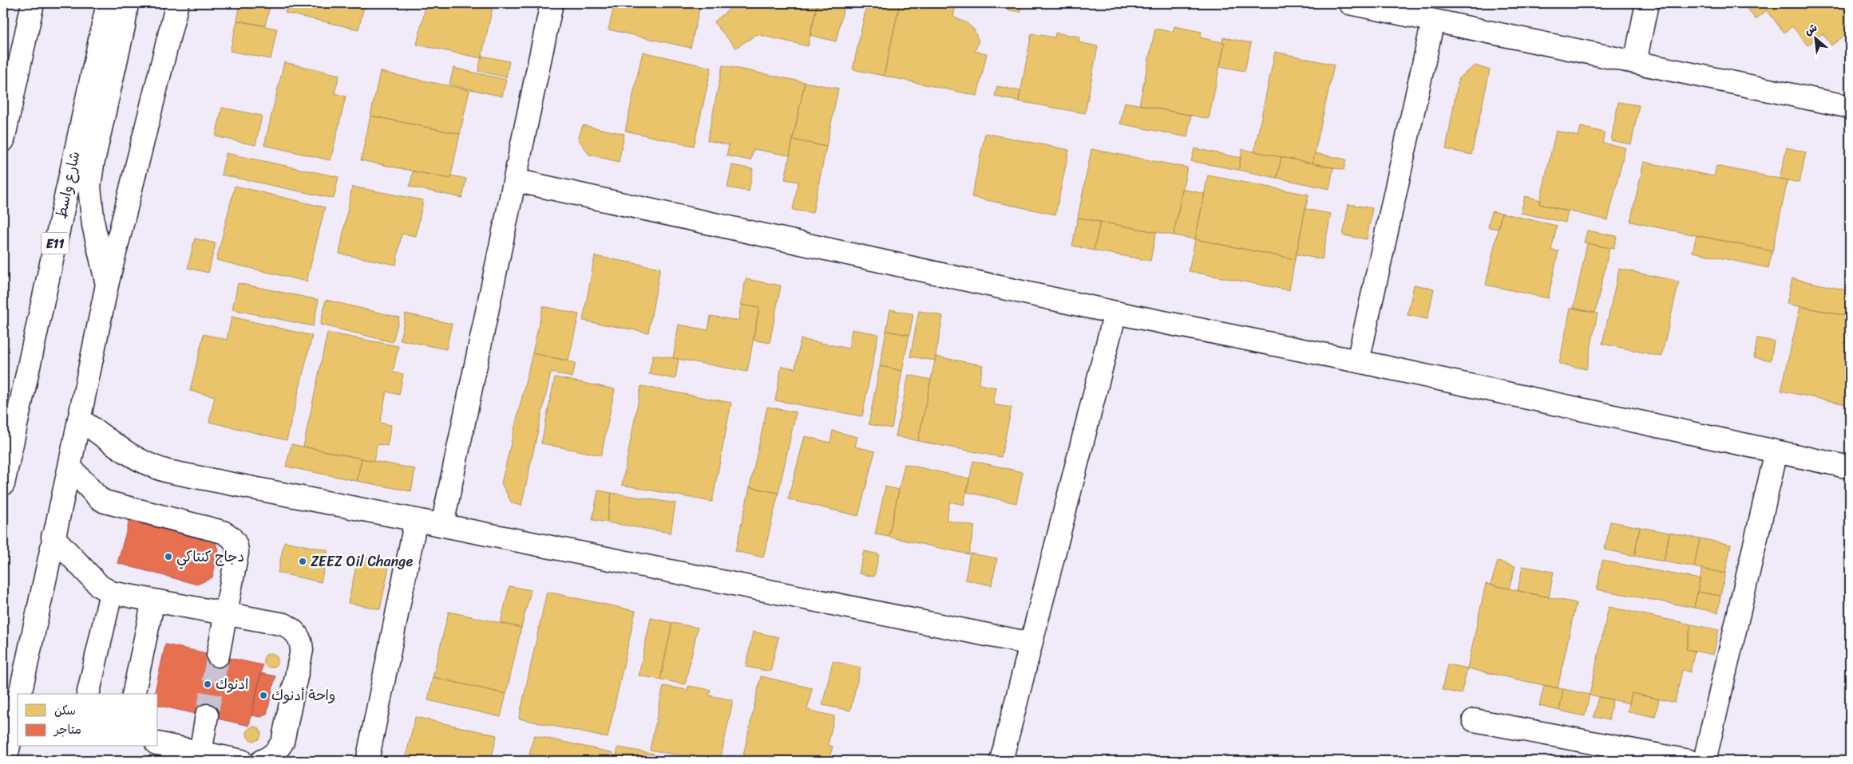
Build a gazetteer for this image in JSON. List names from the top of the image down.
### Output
{
  "streets": {
    "main road": ["شارع واسط", "E11"]
  },
  "places": [
    "دجاج كنتاكي",
    "ZEEZ Oil Change",
    "ادنوك",
    "واحة أدنوك"
  ],
  "legend": ["سكن", "متاجر"],
  "north": "top left"
}
